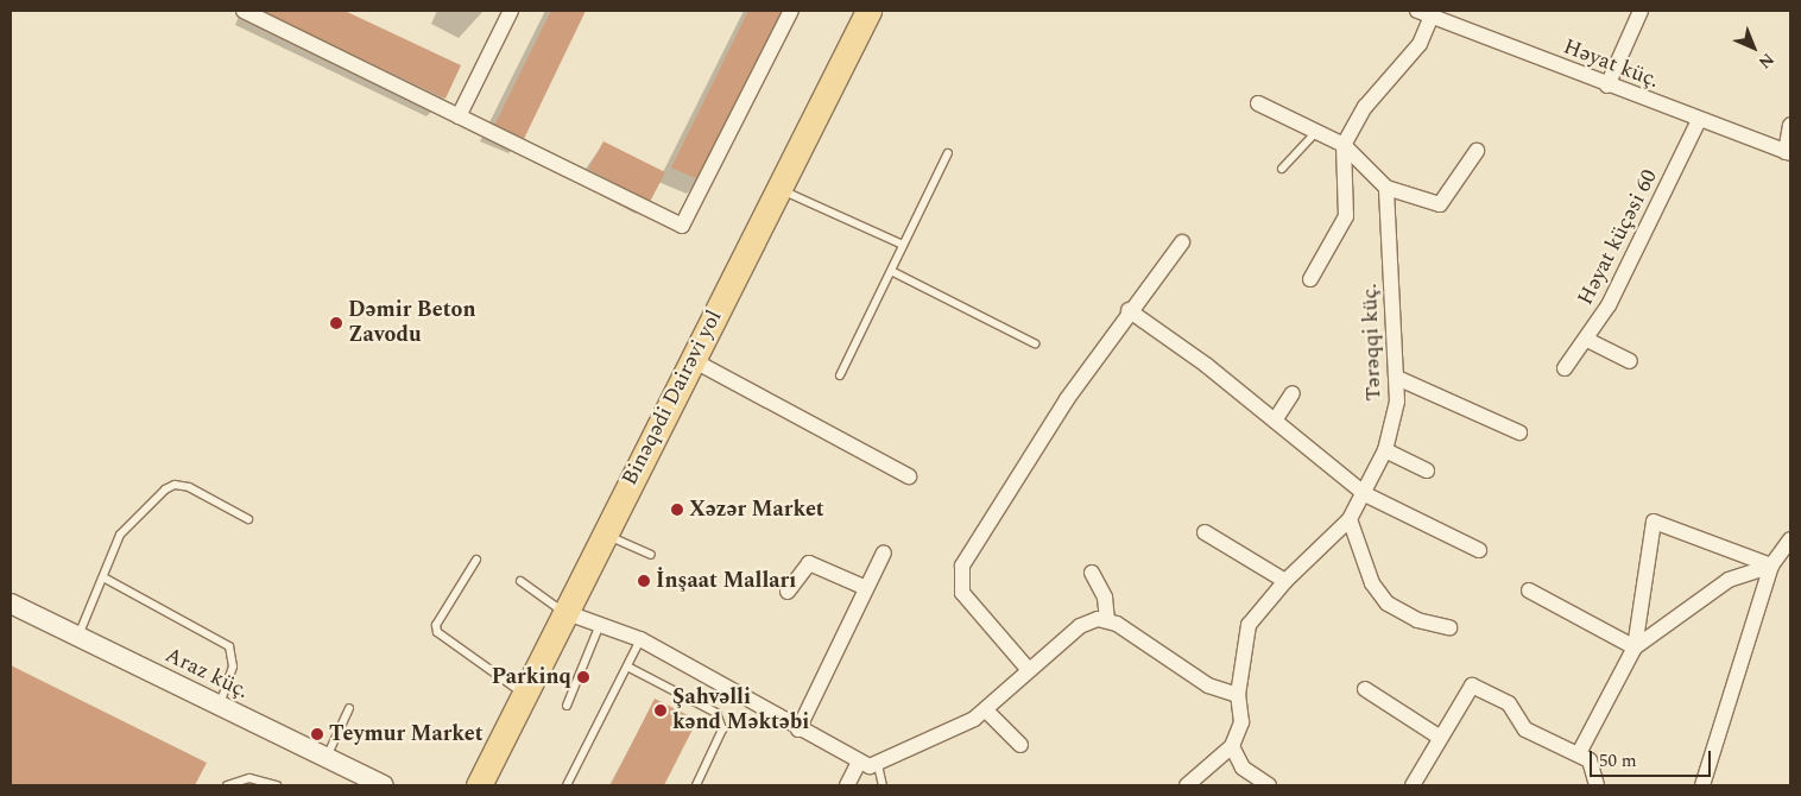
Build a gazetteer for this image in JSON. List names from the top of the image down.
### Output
{
  "streets": {
    "main road": ["Binəqədi Dairəvi yol"],
    "street": [
      "Həyat küç.",
      "Həyat küçəsi 60",
      "Tərəqqi küç.",
      "Araz küç."
    ]
  },
  "crossings": [
    ["Həyat küç.", "Həyat küçəsi 60"]
  ],
  "places": [
    "Dəmir Beton Zavodu",
    "Xəzər Market",
    "İnşaat Malları",
    "Parkinq",
    "Şahvəlli kənd Məktəbi",
    "Teymur Market"
  ],
  "scale_bar": "50 m",
  "north": "bottom right"
}
